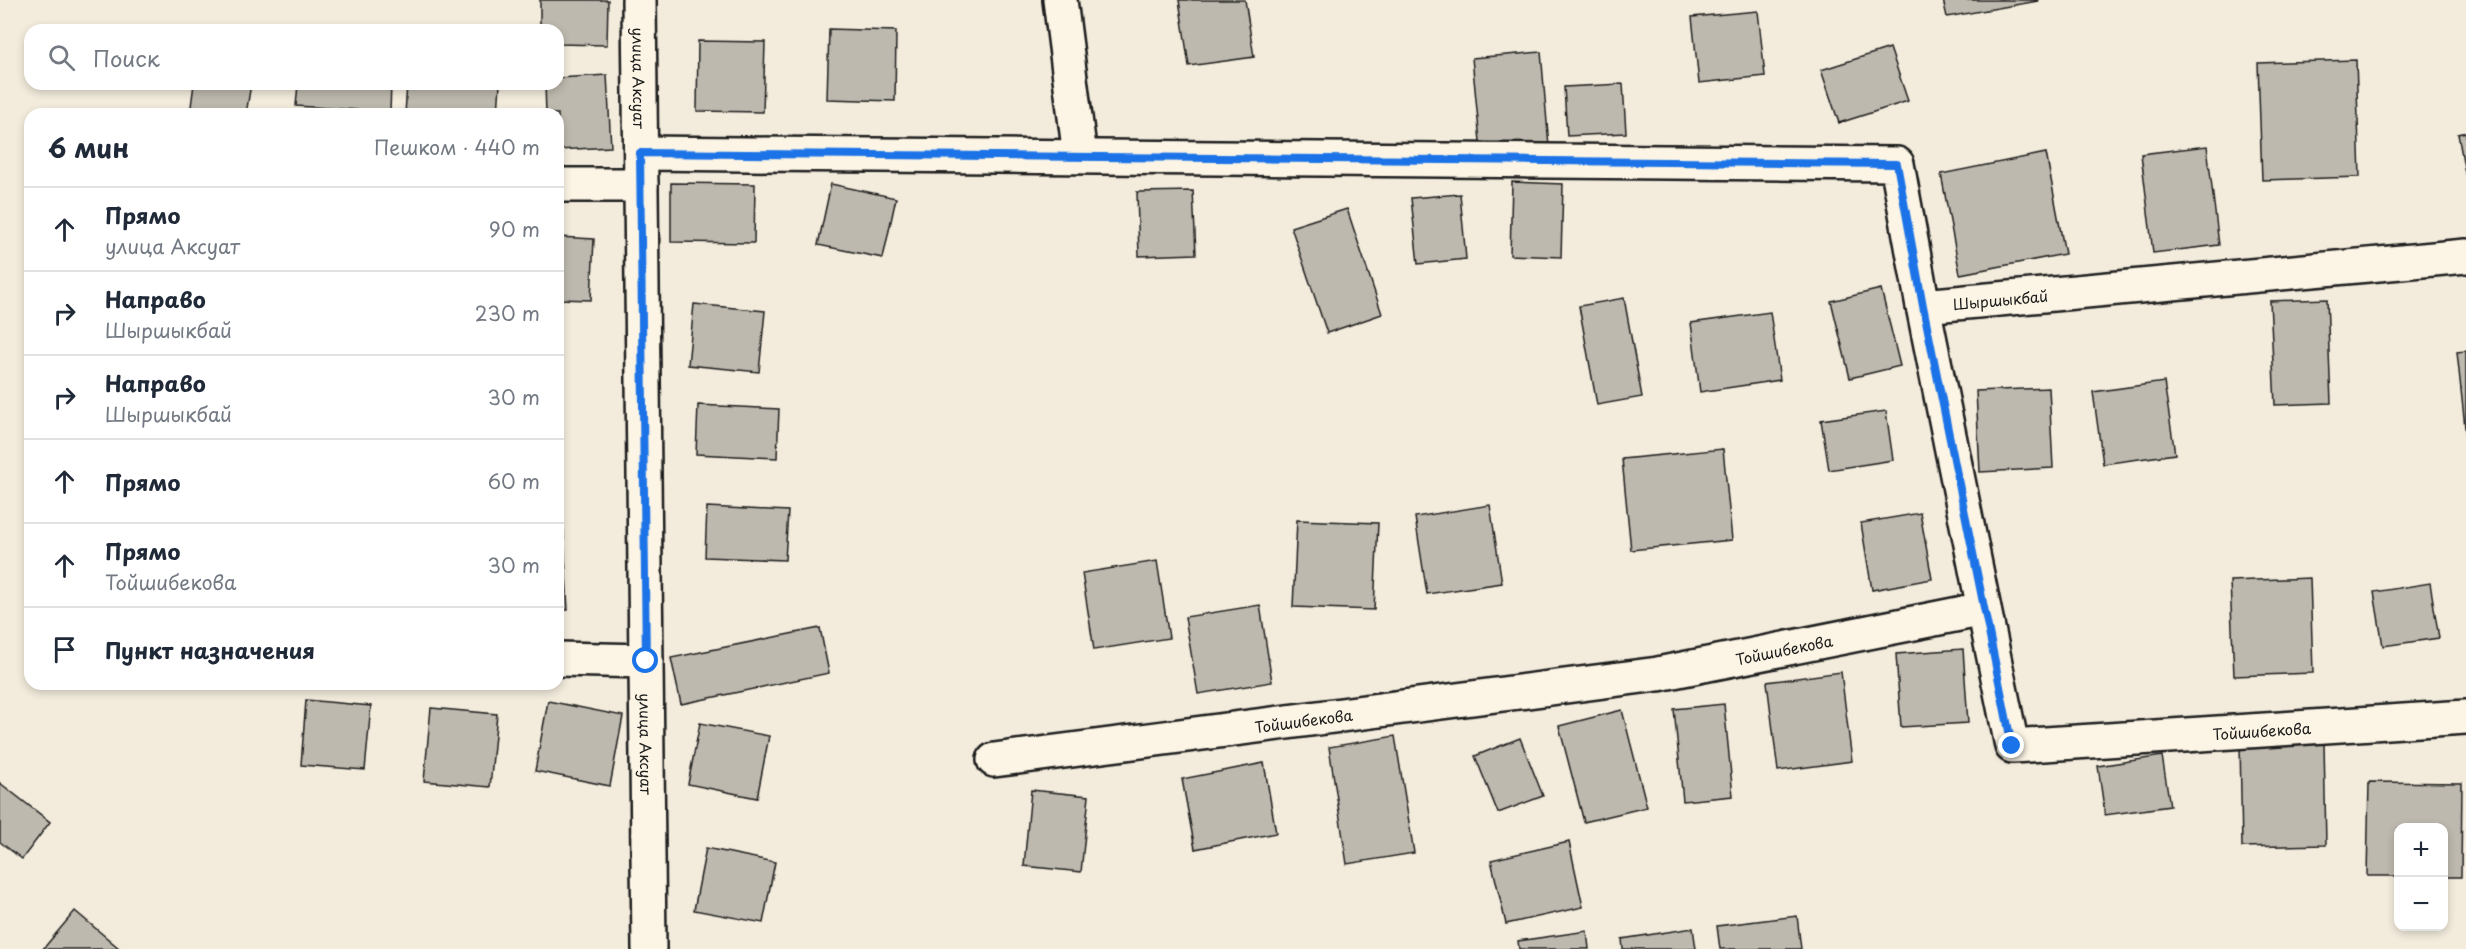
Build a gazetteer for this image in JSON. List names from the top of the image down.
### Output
{
  "streets": {
    "street": ["улица Аксуат", "Шыршыкбай", "Тойшибекова"]
  },
  "page": {
    "search": "Поиск",
    "heading": ["6 мин", "Пешком · 440 m"],
    "list": [
      ["Прямо", "улица Аксуат", "90 m"],
      ["Направо", "Шыршыкбай", "230 m"],
      ["Направо", "Шыршыкбай", "30 m"],
      ["Прямо", "60 m"],
      ["Прямо", "Тойшибекова", "30 m"],
      "Пункт назначения"
    ],
    "map_buttons": ["+", "−"]
  }
}
